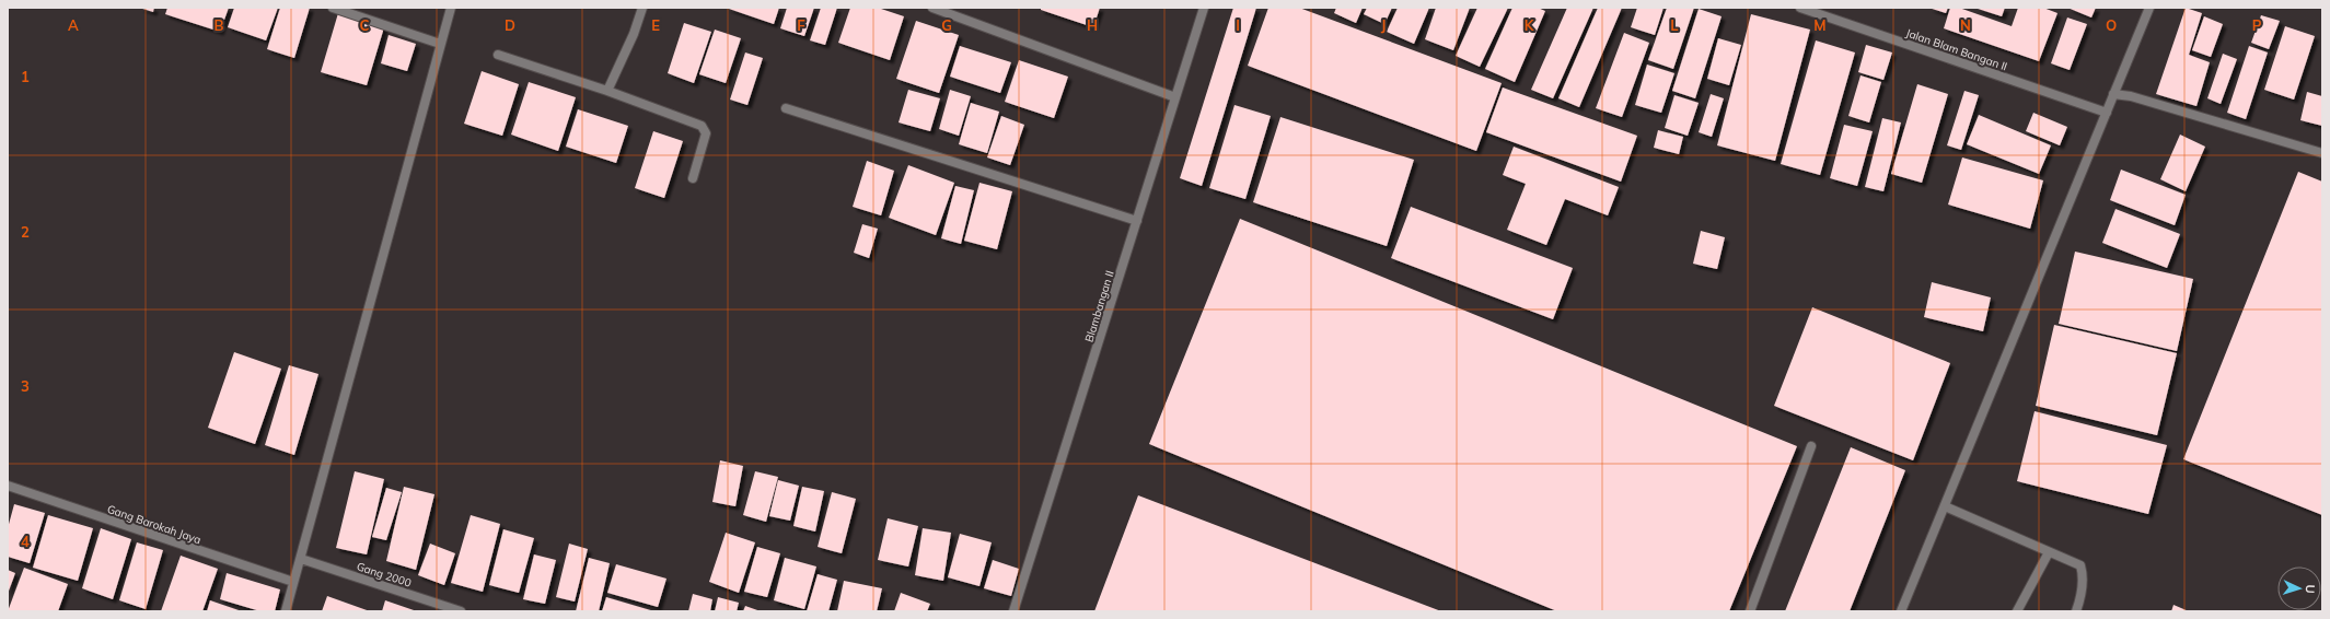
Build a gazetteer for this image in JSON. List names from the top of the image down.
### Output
{
  "streets": {
    "street": [
      "Jalan Blam Bangan II",
      "Blambangan II",
      "Gang Barokah Jaya",
      "Gang 2000"
    ]
  },
  "north": "right",
  "grid": {
    "columns": [
      "A",
      "B",
      "C",
      "D",
      "E",
      "F",
      "G",
      "H",
      "I",
      "J",
      "K",
      "L",
      "M",
      "N",
      "O",
      "P"
    ],
    "rows": [
      "1",
      "2",
      "3",
      "4"
    ]
  }
}
